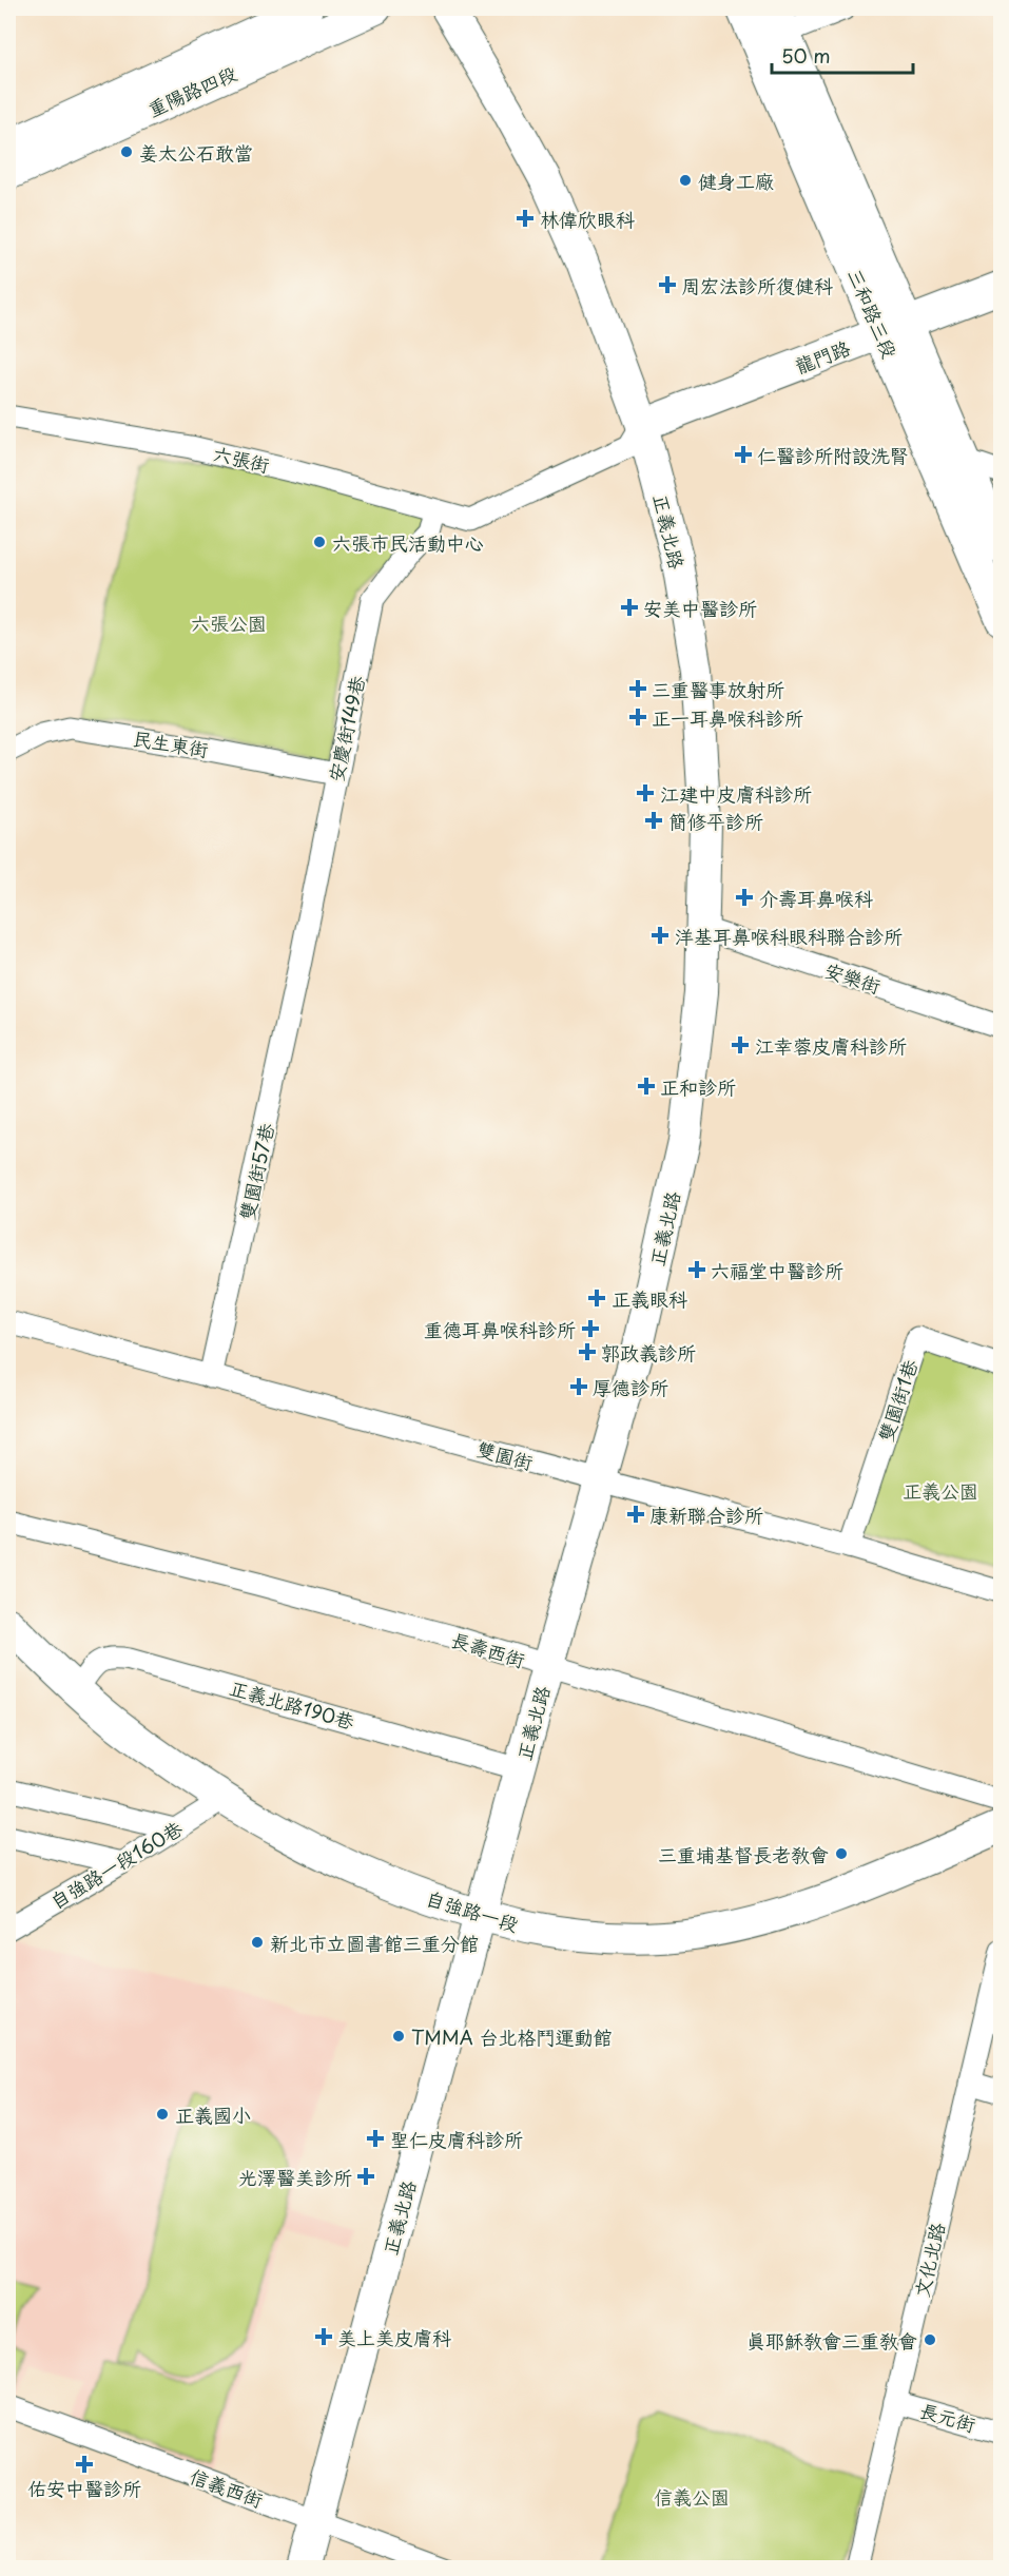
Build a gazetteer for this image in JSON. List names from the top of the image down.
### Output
{
  "streets": {
    "street": [
      "重陽路四段",
      "三和路三段",
      "龍門路",
      "六張街",
      "正義北路",
      "安慶街149巷",
      "民生東街",
      "安樂街",
      "雙園街57巷",
      "雙園街1巷",
      "雙園街",
      "長壽西街",
      "正義北路190巷",
      "自強路一段160巷",
      "自強路一段",
      "文化北路",
      "長元街",
      "信義西街"
    ]
  },
  "crossings": [
    ["三和路三段", "龍門路"],
    ["龍門路", "六張街"],
    ["龍門路", "正義北路"],
    ["六張街", "正義北路"],
    ["六張街", "安慶街149巷"],
    ["正義北路", "安樂街"],
    ["正義北路", "雙園街"],
    ["正義北路", "長壽西街"],
    ["正義北路", "正義北路190巷"],
    ["正義北路", "自強路一段"],
    ["正義北路", "信義西街"],
    ["安慶街149巷", "民生東街"],
    ["安慶街149巷", "雙園街57巷"],
    ["雙園街57巷", "雙園街"],
    ["雙園街1巷", "雙園街"],
    ["正義北路190巷", "自強路一段"],
    ["自強路一段160巷", "自強路一段"],
    ["文化北路", "長元街"]
  ],
  "parks": ["六張公園", "正義公園", "信義公園"],
  "places": {
    "other": [
      "姜太公石敢當",
      "健身工廠",
      "六張市民活動中心",
      "三重埔基督長老教會",
      "新北市立圖書館三重分館",
      "TMMA 台北格鬥運動館",
      "正義國小",
      "真耶穌教會三重教會"
    ],
    "health": [
      "林偉欣眼科",
      "周宏法診所復健科",
      "仁醫診所附設洗腎",
      "安美中醫診所",
      "三重醫事放射所",
      "正一耳鼻喉科診所",
      "江建中皮膚科診所",
      "簡修平診所",
      "介壽耳鼻喉科",
      "洋基耳鼻喉科眼科聯合診所",
      "江幸蓉皮膚科診所",
      "正和診所",
      "六福堂中醫診所",
      "正義眼科",
      "重德耳鼻喉科診所",
      "郭政義診所",
      "厚德診所",
      "康新聯合診所",
      "聖仁皮膚科診所",
      "光澤醫美診所",
      "美上美皮膚科",
      "佑安中醫診所"
    ]
  },
  "scale_bar": "50 m"
}
